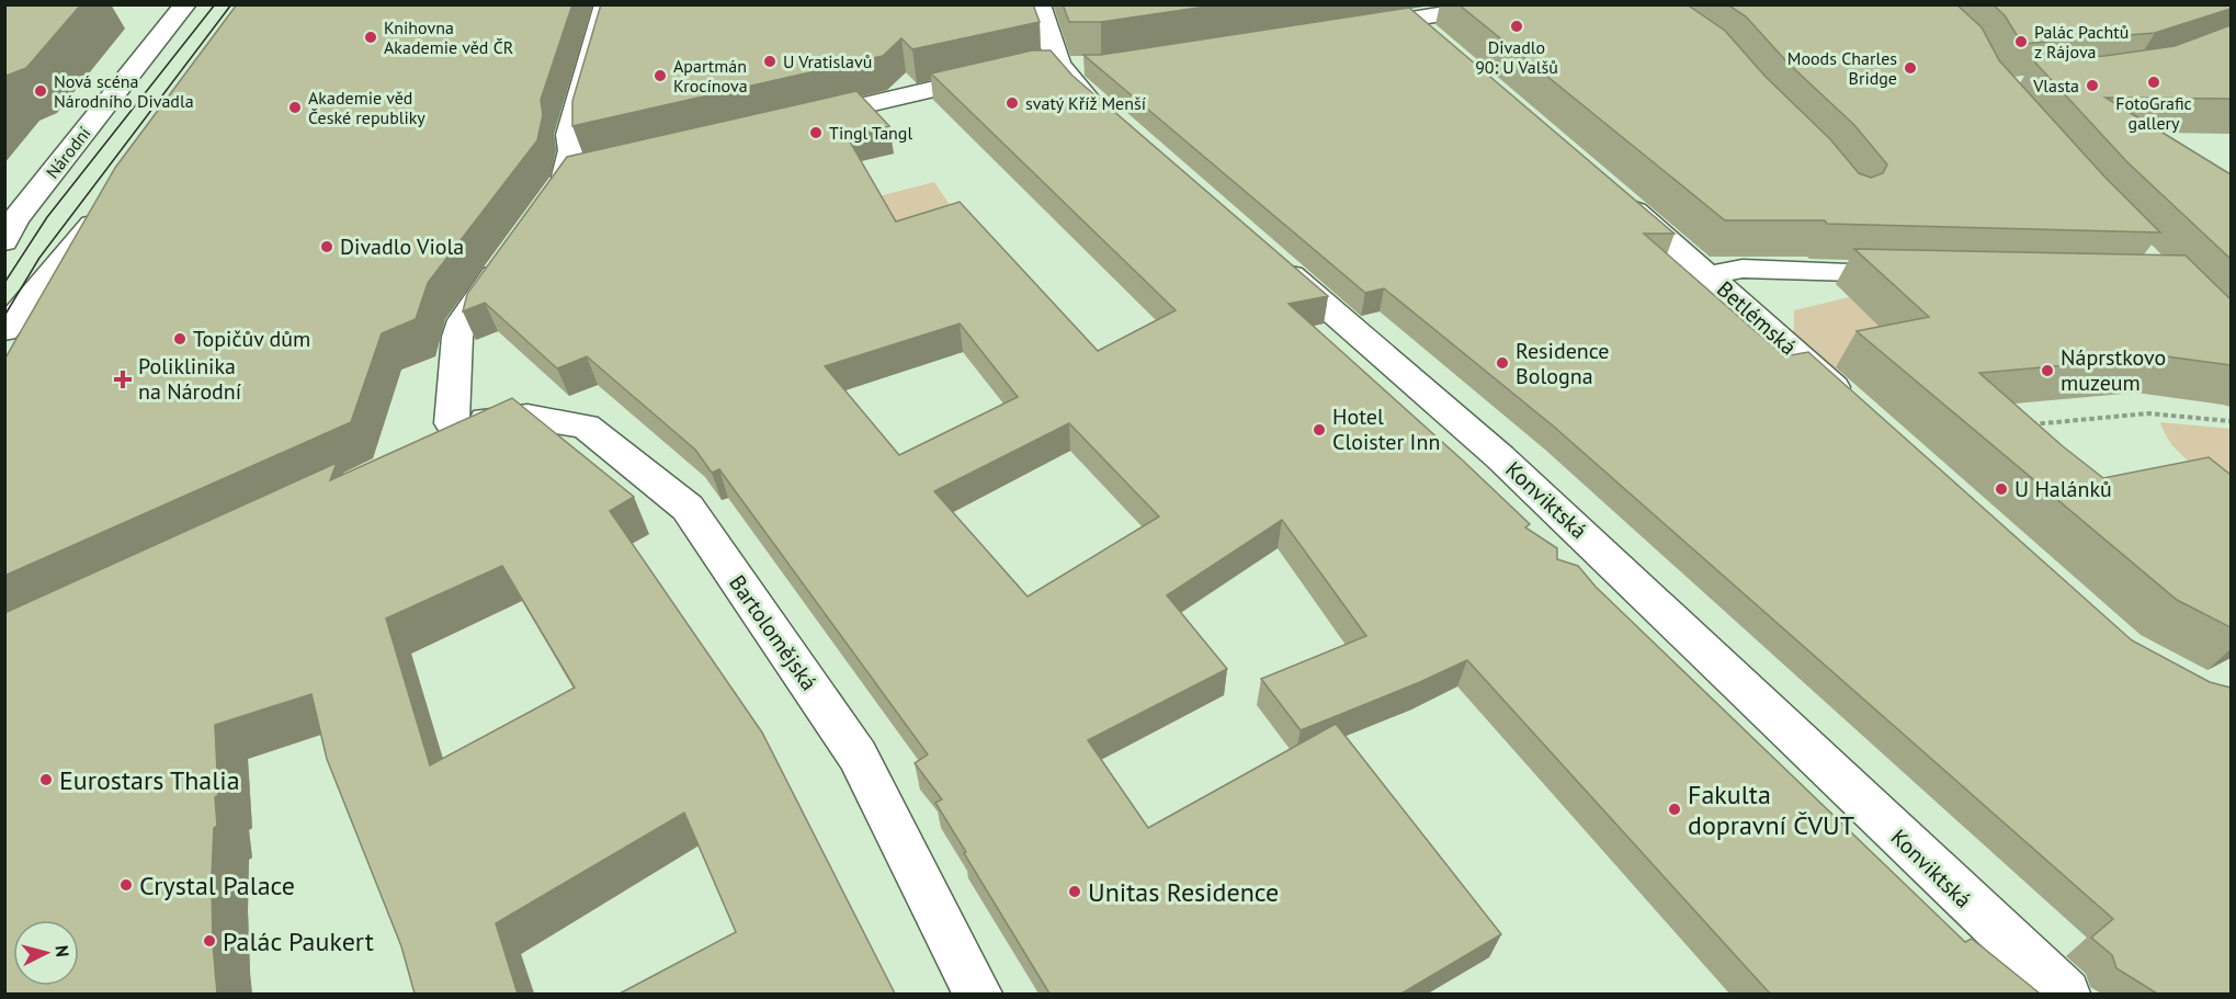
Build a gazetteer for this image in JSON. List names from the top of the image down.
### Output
{
  "streets": {
    "street": [
      "Národní",
      "Betlémská",
      "Konviktská",
      "Bartolomějská"
    ]
  },
  "places": {
    "other": [
      "Divadlo 90: U Valšů",
      "Knihovna Akademie věd ČR",
      "Palác Pachtů z Rájova",
      "U Vratislavů",
      "Moods Charles Bridge",
      "Apartmán Krocínova",
      "FotoGrafic gallery",
      "Vlasta",
      "Nová scéna Národního Divadla",
      "svatý Kříž Menší",
      "Akademie věd České republiky",
      "Tingl Tangl",
      "Divadlo Viola",
      "Topičův dům",
      "Residence Bologna",
      "Náprstkovo muzeum",
      "Hotel Cloister Inn",
      "U Halánků",
      "Eurostars Thalia",
      "Fakulta dopravní ČVUT",
      "Crystal Palace",
      "Unitas Residence",
      "Palác Paukert"
    ],
    "health": ["Poliklinika na Národní"]
  },
  "north": "right"
}
